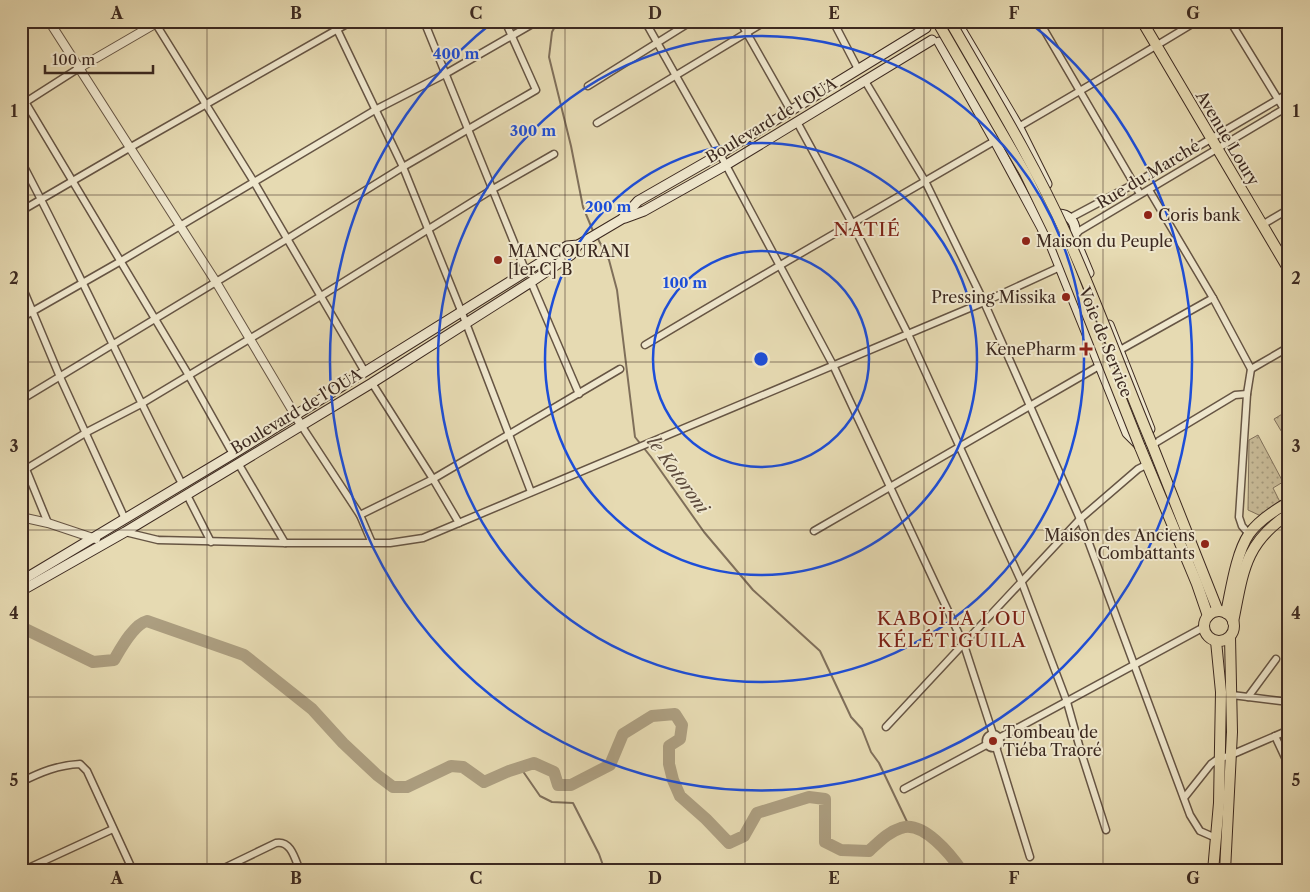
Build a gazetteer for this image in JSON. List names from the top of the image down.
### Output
{
  "streets": {
    "main road": ["Boulevard de l'OUA", "Avenue Loury", "Voie de Service"],
    "street": ["Rue du Marché"]
  },
  "crossings": [
    ["Avenue Loury", "Rue du Marché"],
    ["Rue du Marché", "Voie de Service"]
  ],
  "districts": ["NATIÉ", "KABOÏLA I OU KÉLÉTIGUILA"],
  "water": ["le Kotoroni"],
  "places": {
    "other": [
      "Coris bank",
      "Maison du Peuple",
      "MANCOURANI [1er C] B",
      "Pressing Missika",
      "Maison des Anciens Combattants",
      "Tombeau de Tiéba Traoré"
    ],
    "health": ["KenePharm"]
  },
  "scale_bar": "100 m",
  "grid": {
    "columns": [
      "A",
      "B",
      "C",
      "D",
      "E",
      "F",
      "G"
    ],
    "rows": [
      "1",
      "2",
      "3",
      "4",
      "5"
    ]
  },
  "rings": [
    "400 m",
    "300 m",
    "200 m",
    "100 m"
  ]
}
